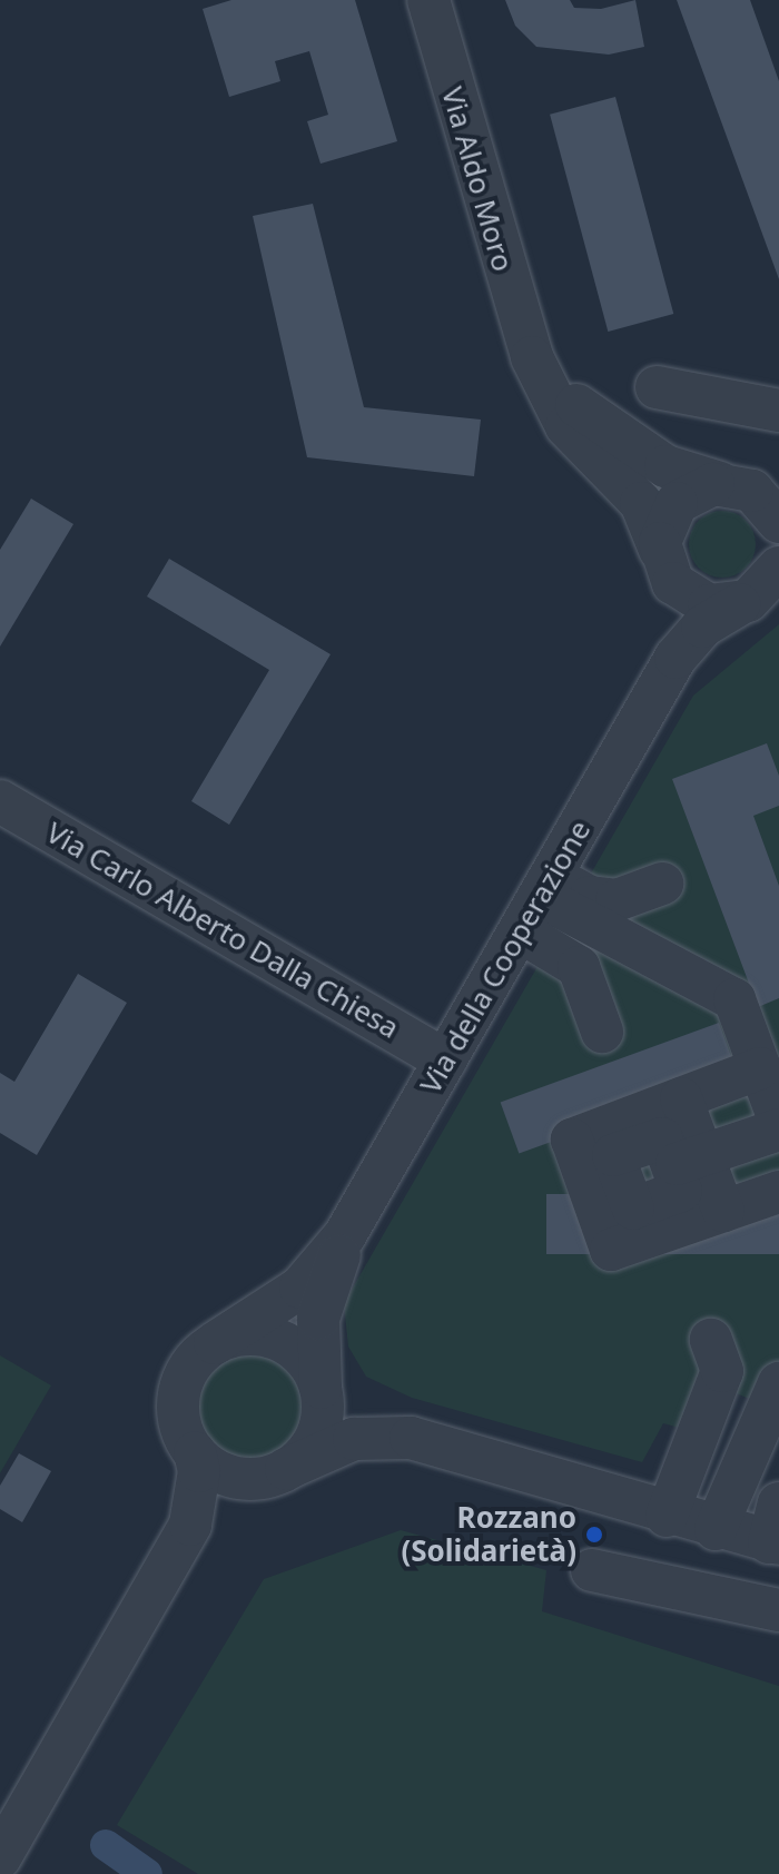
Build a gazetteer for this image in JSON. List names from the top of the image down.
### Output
{
  "streets": {
    "street": ["Via Aldo Moro", "Via Carlo Alberto Dalla Chiesa", "Via della Cooperazione"]
  },
  "crossings": [
    ["Via Aldo Moro", "Via della Cooperazione"],
    ["Via Carlo Alberto Dalla Chiesa", "Via della Cooperazione"]
  ],
  "places": ["Rozzano (Solidarietà)"]
}
